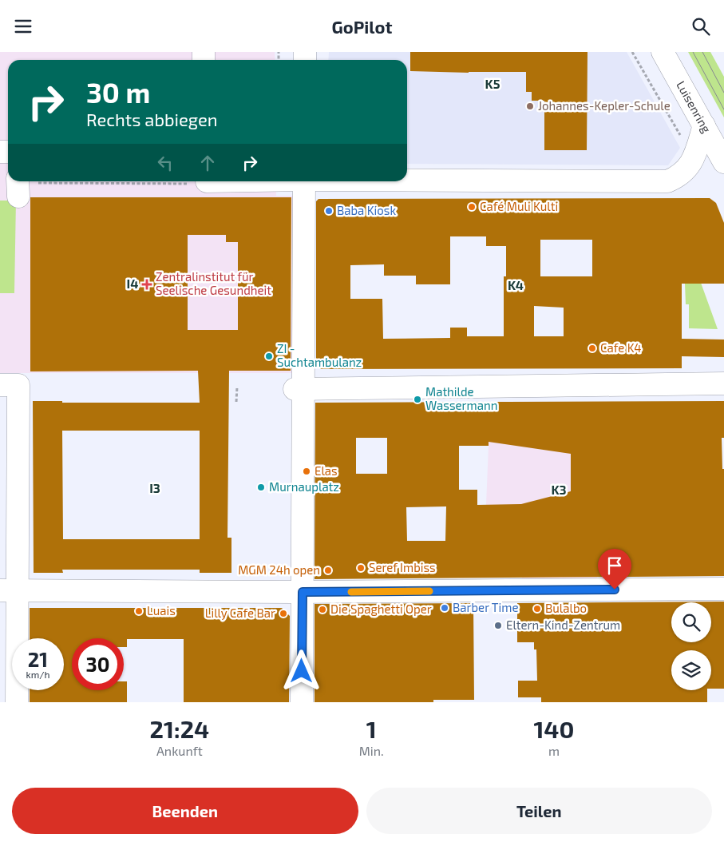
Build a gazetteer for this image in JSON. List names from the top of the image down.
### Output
{
  "streets": {
    "street": ["Luisenring"]
  },
  "districts": [
    "K5",
    "I4",
    "K4",
    "I3",
    "K3"
  ],
  "places": {
    "other": [
      "Johannes-Kepler-Schule",
      "Café Muli Kulti",
      "Baba Kiosk",
      "Cafe K4",
      "ZI - Suchtambulanz",
      "Mathilde Wassermann",
      "Elas",
      "Murnauplatz",
      "Seref Imbiss",
      "MGM 24h open",
      "Barber Time",
      "Bulalbo",
      "Die Spaghetti Oper",
      "Luais",
      "Lilly Cafe Bar",
      "Eltern-Kind-Zentrum"
    ],
    "health": ["Zentralinstitut für Seelische Gesundheit"]
  },
  "page": {
    "header": "GoPilot",
    "turn": ["30 m", "Rechts abbiegen"],
    "speed": "21 km/h",
    "limit": "30",
    "eta": [
      "21:24",
      "Ankunft",
      "1",
      "Min.",
      "140",
      "m"
    ],
    "buttons": ["Beenden", "Teilen"]
  }
}
